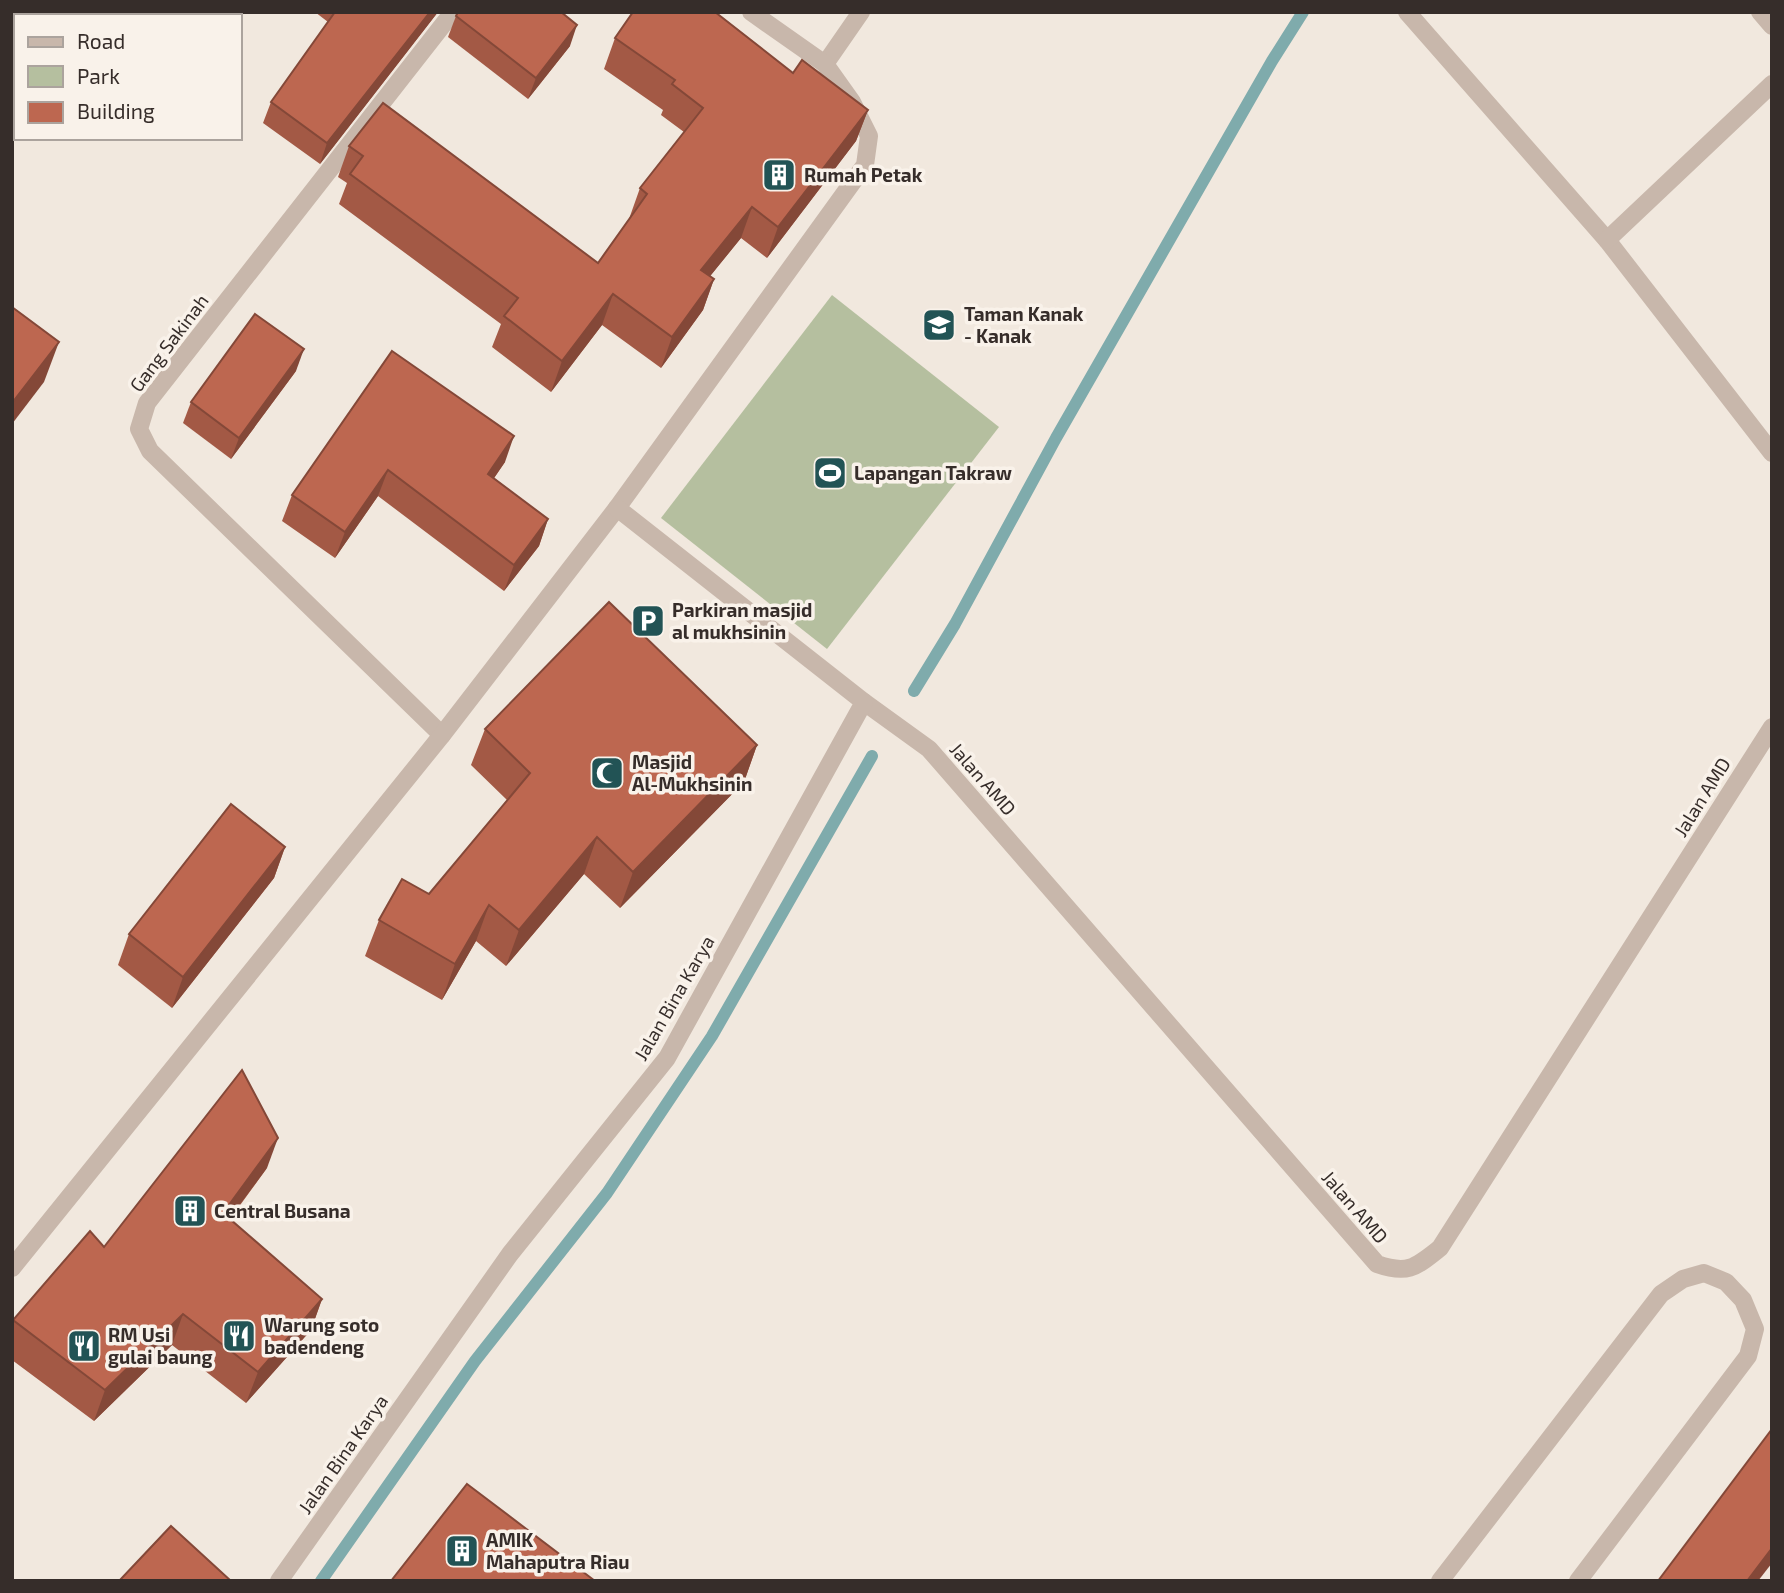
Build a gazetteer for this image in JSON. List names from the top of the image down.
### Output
{
  "streets": {
    "street": ["Gang Sakinah", "Jalan AMD", "Jalan Bina Karya"]
  },
  "crossings": [
    ["Jalan AMD", "Jalan Bina Karya"]
  ],
  "places": {
    "building": ["Rumah Petak", "Central Busana", "AMIK Mahaputra Riau"],
    "school or university": ["Taman Kanak - Kanak"],
    "sports": ["Lapangan Takraw"],
    "parking": ["Parkiran masjid al mukhsinin"],
    "mosque": ["Masjid Al-Mukhsinin"],
    "restaurant": ["Warung soto badendeng", "RM Usi gulai baung"]
  },
  "legend": ["Road", "Park", "Building"]
}
